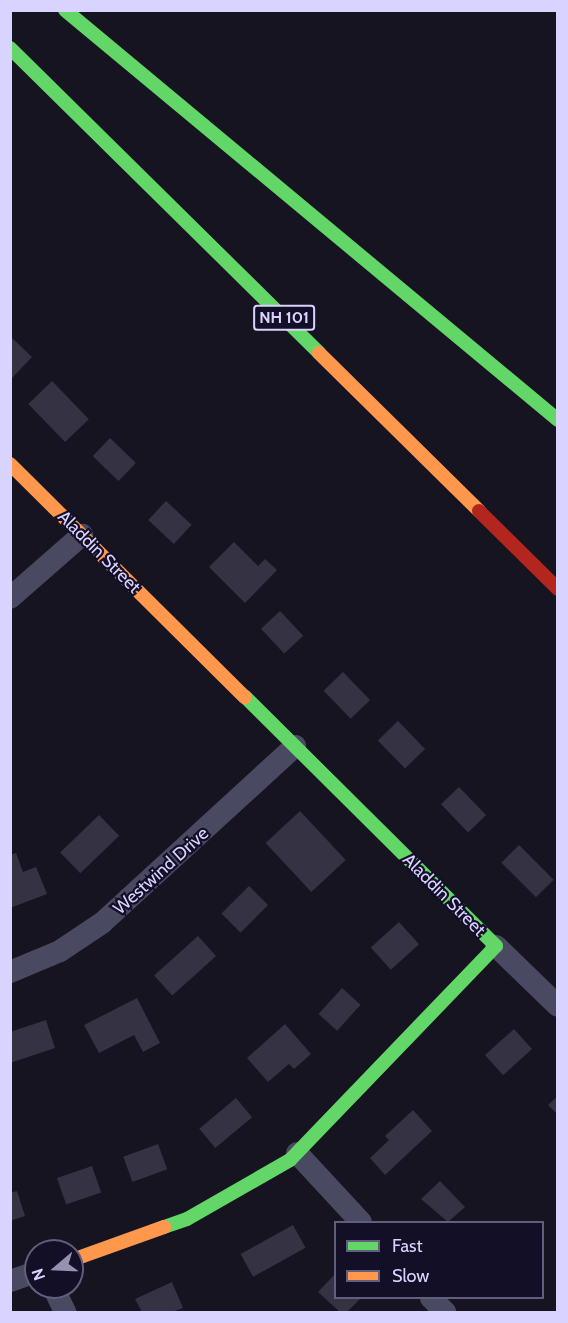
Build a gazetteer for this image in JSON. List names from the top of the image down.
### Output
{
  "streets": {
    "main road": ["NH 101", "Aladdin Street"],
    "street": ["Westwind Drive"]
  },
  "crossings": [
    ["Aladdin Street", "Westwind Drive"]
  ],
  "legend": ["Fast", "Slow"],
  "north": "left"
}
